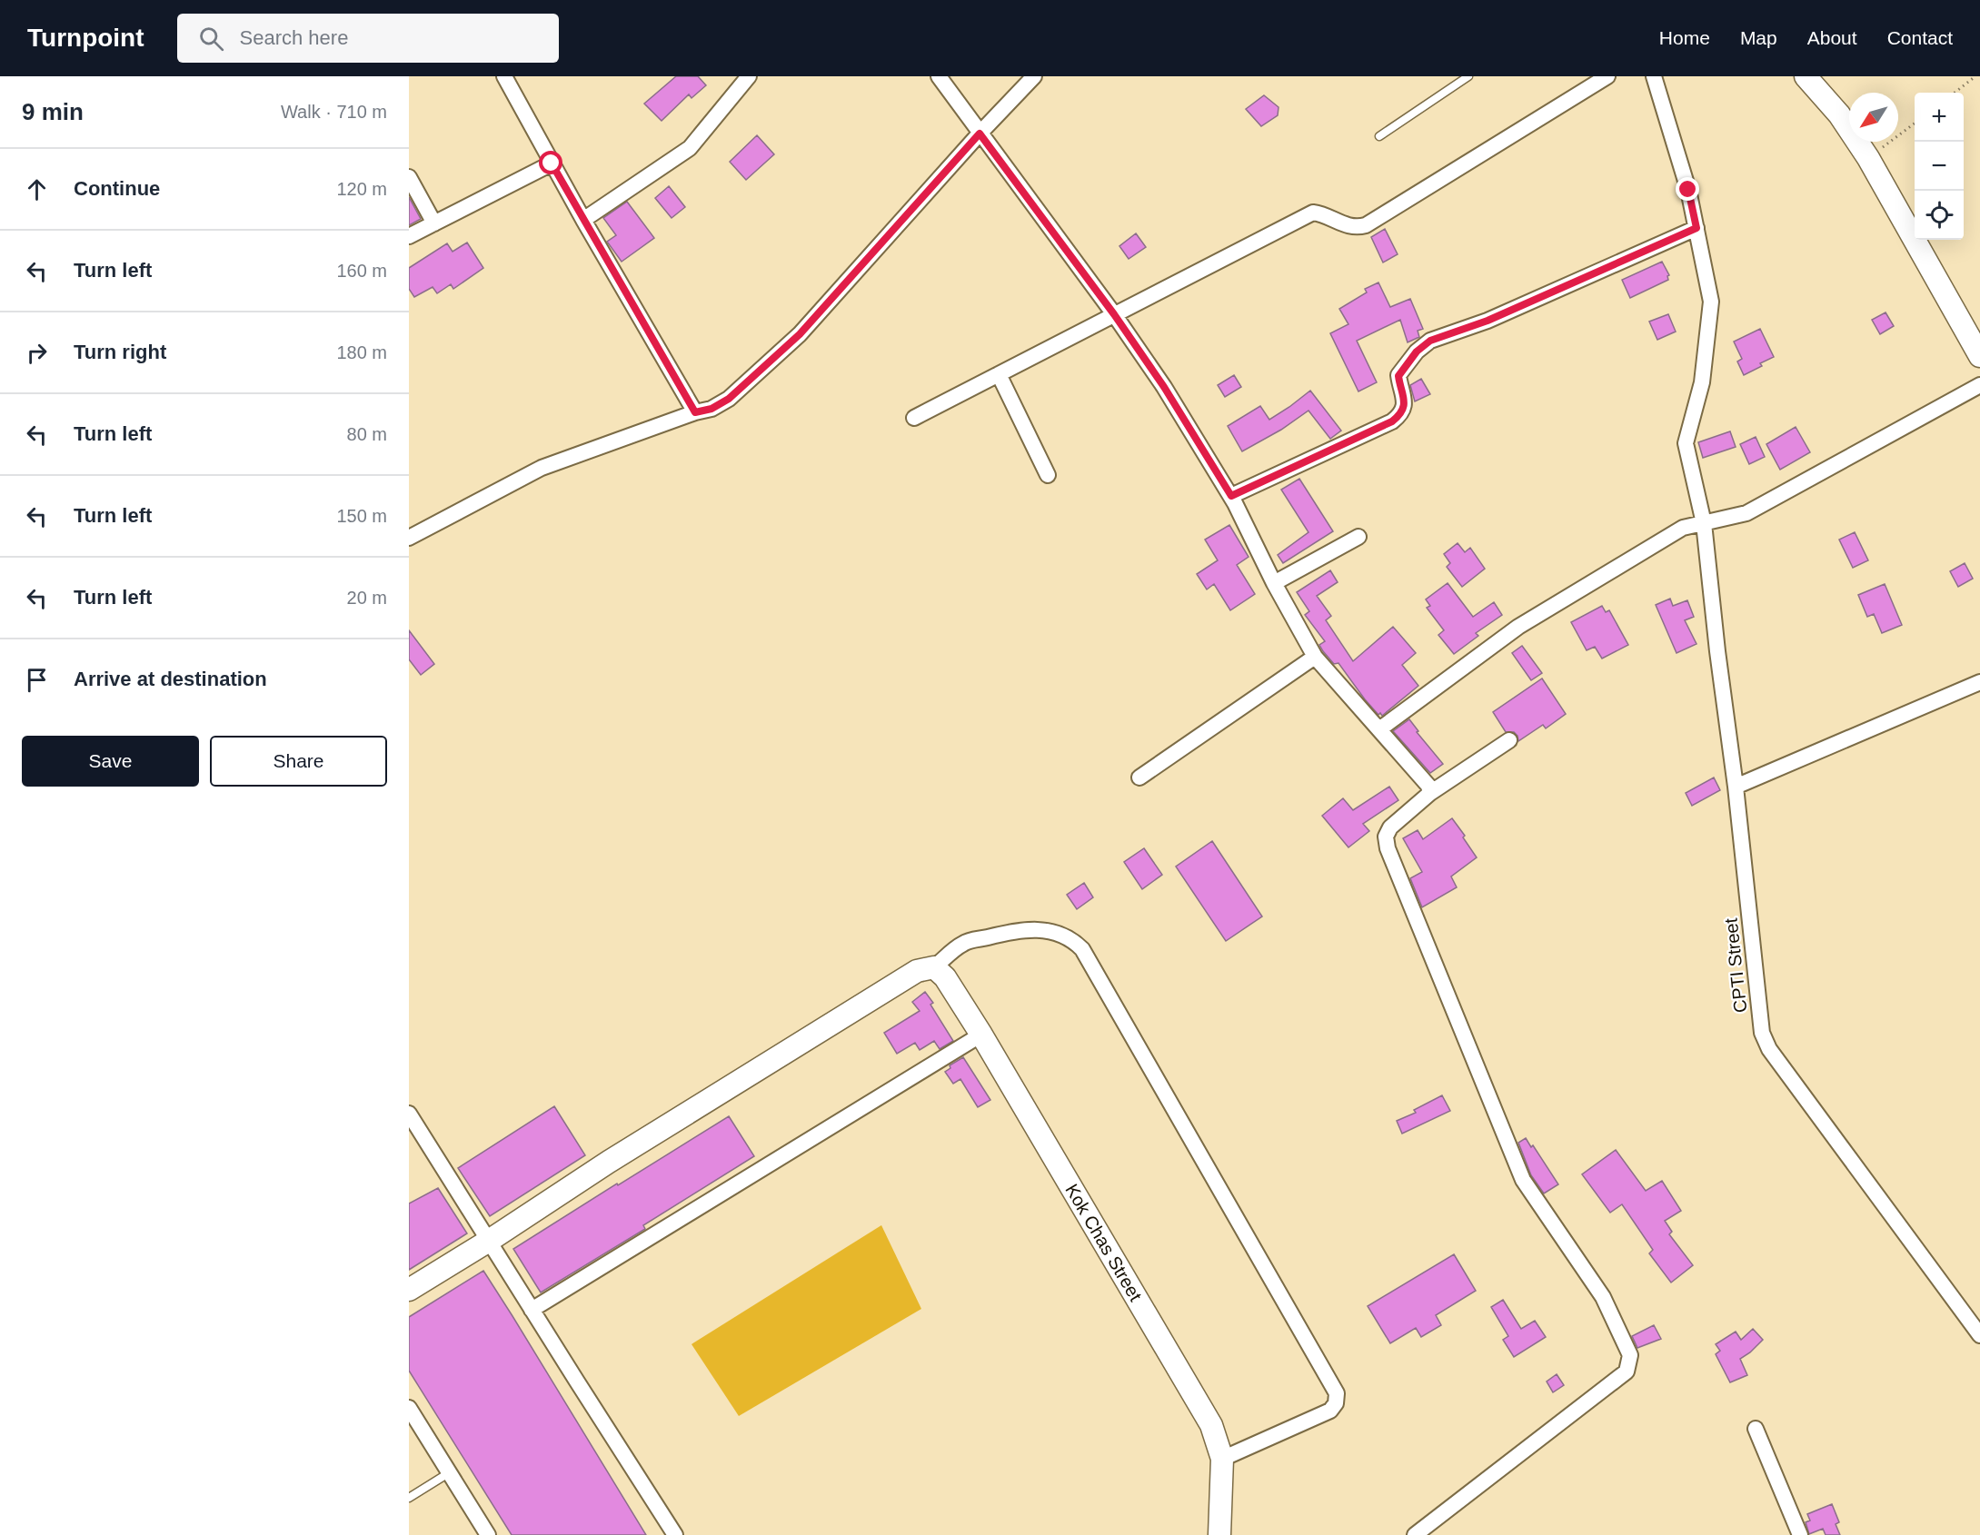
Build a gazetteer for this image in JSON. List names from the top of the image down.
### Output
{
  "streets": {
    "street": ["CPTI Street", "Kok Chas Street"]
  },
  "north": "bottom left",
  "page": {
    "header": "Turnpoint",
    "search": "Search here",
    "nav": [
      "Home",
      "Map",
      "About",
      "Contact"
    ],
    "heading": ["9 min", "Walk · 710 m"],
    "map_buttons": ["+", "−"],
    "list": [
      ["Continue", "120 m"],
      ["Turn left", "160 m"],
      ["Turn right", "180 m"],
      ["Turn left", "80 m"],
      ["Turn left", "150 m"],
      ["Turn left", "20 m"],
      "Arrive at destination"
    ],
    "buttons": ["Save", "Share"]
  }
}
